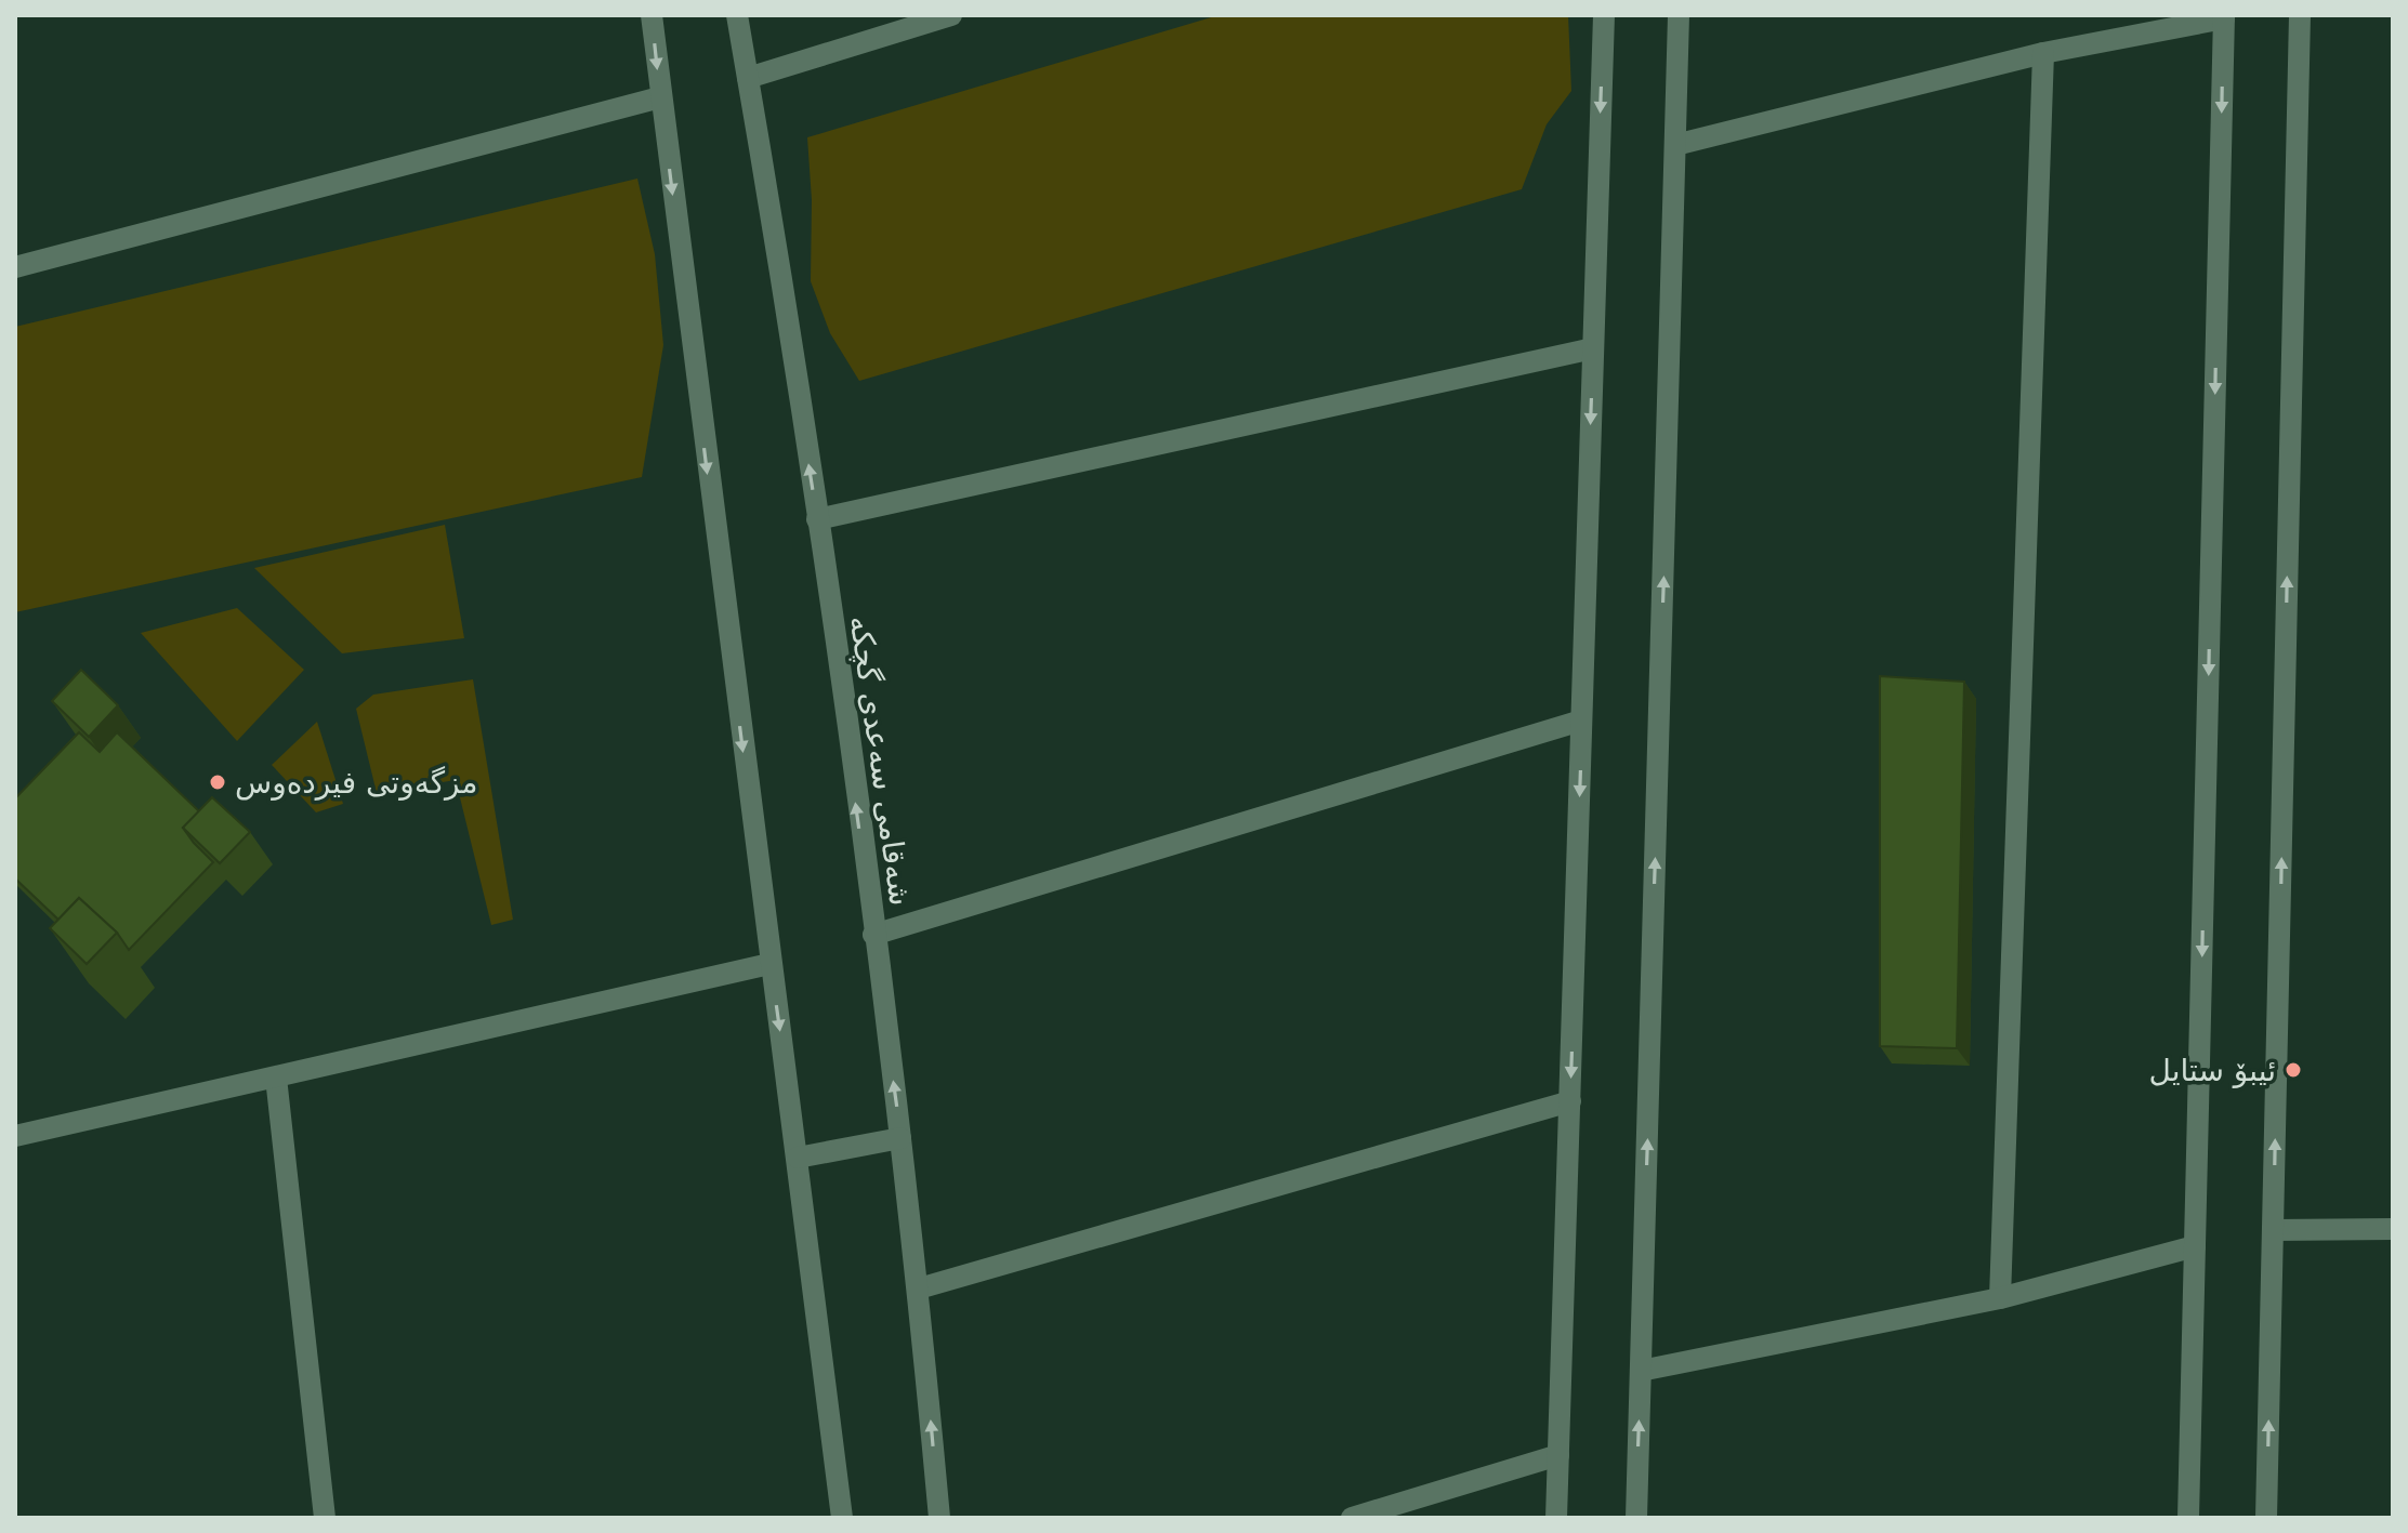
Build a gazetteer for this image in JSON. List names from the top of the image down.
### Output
{
  "streets": {
    "street": ["شەقامی سەعدی گچکە"]
  },
  "places": ["مزگەوتی فیردەوس", "ئیبۆ ستایل"]
}
